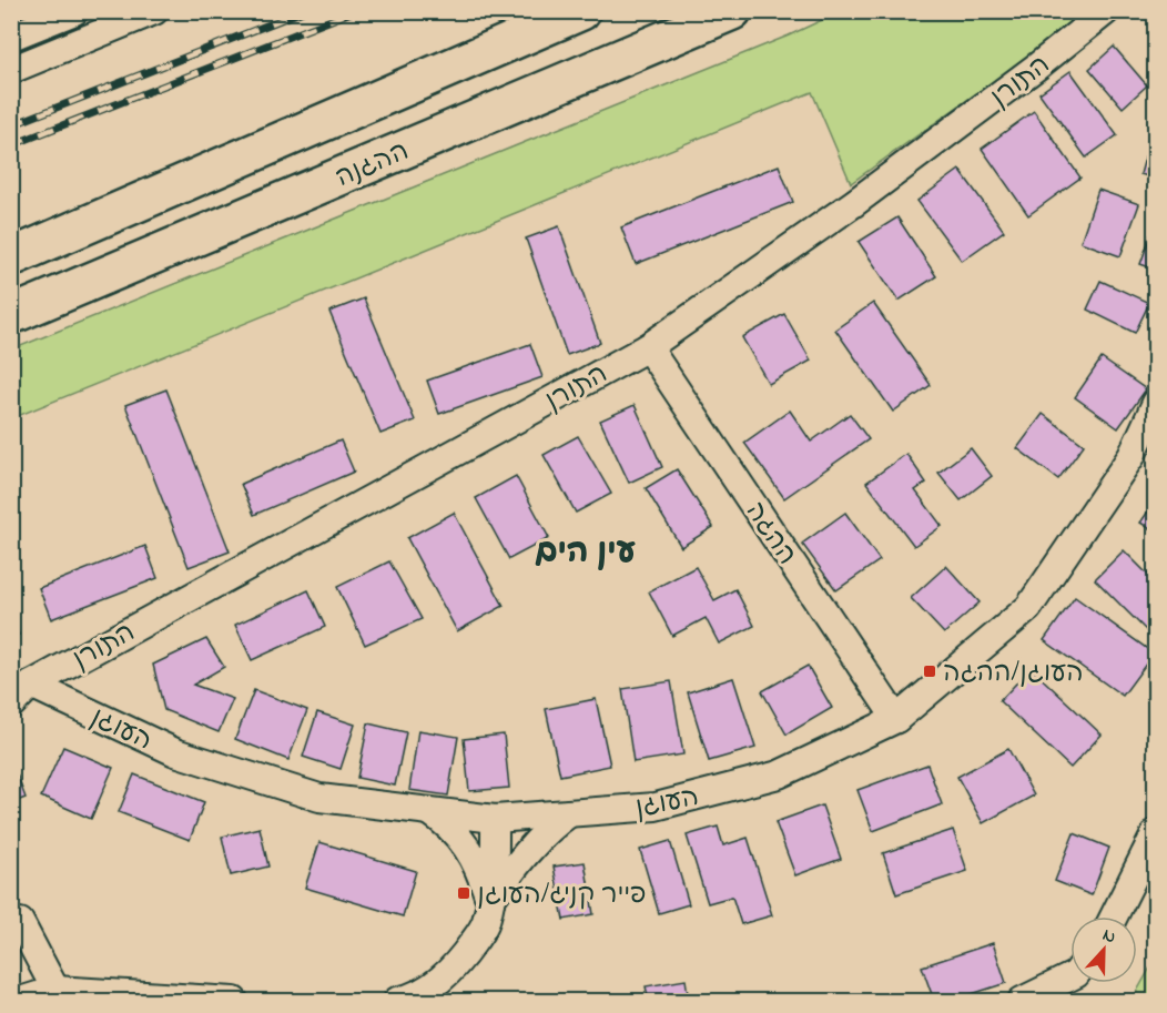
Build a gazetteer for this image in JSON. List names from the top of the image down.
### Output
{
  "streets": {
    "highway": ["ההגנה"],
    "street": ["התורן", "ההגה", "העוגן"]
  },
  "crossings": [
    ["התורן", "ההגה"],
    ["התורן", "העוגן"],
    ["ההגה", "העוגן"]
  ],
  "districts": ["עין הים"],
  "places": {
    "transit": ["העוגן/ההגה", "פייר קניג/העוגן"]
  },
  "north": "top"
}
